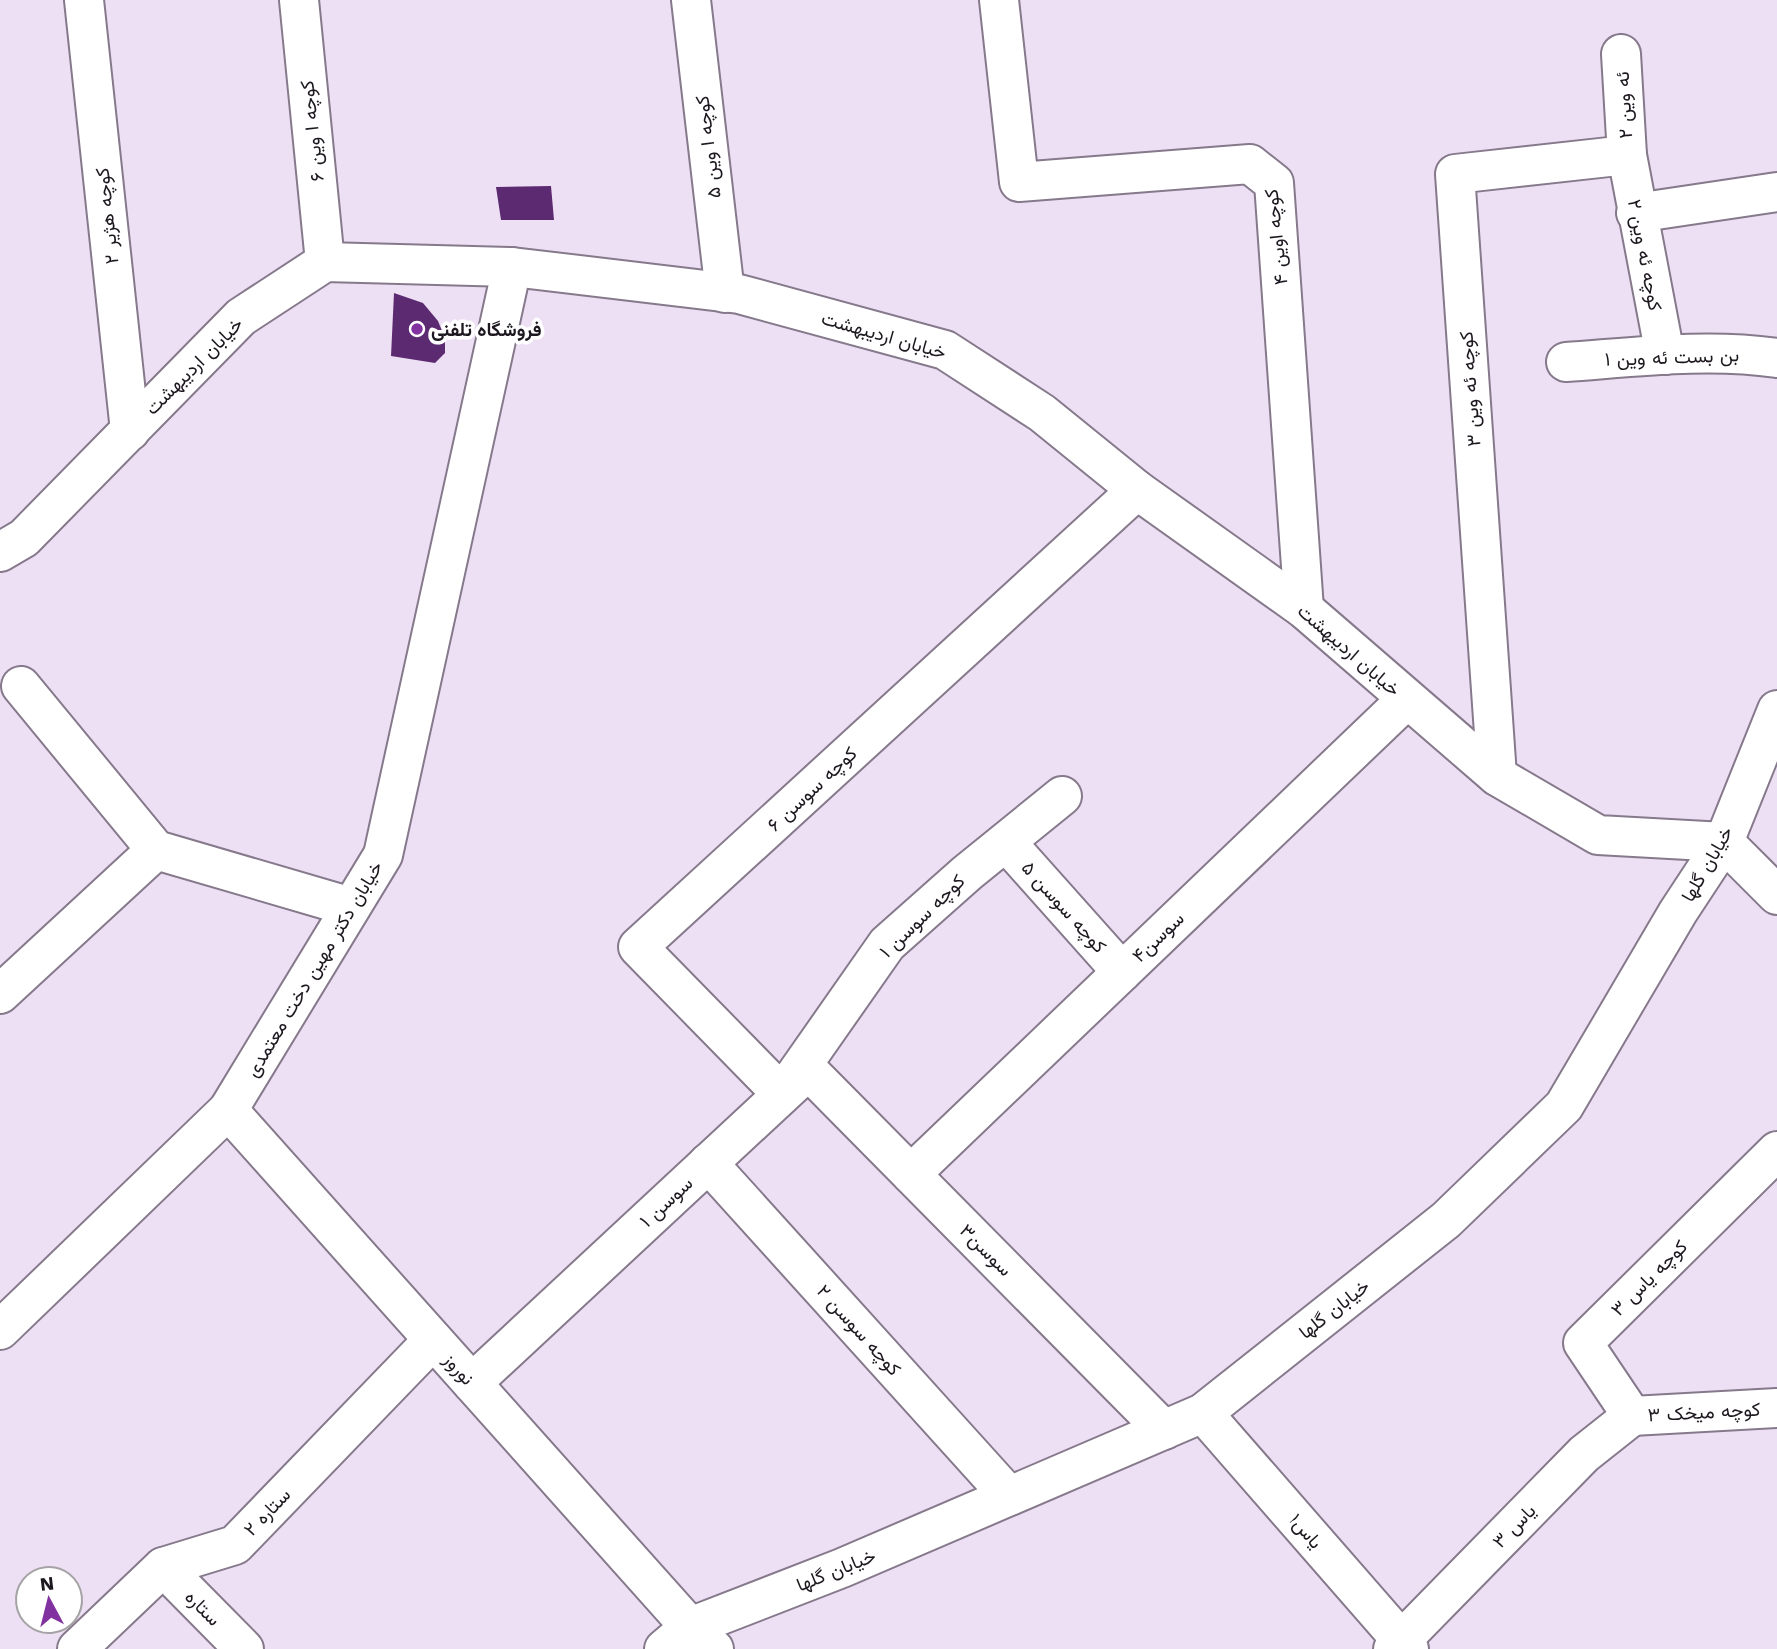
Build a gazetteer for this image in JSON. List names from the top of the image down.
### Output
{
  "streets": {
    "street": [
      "ئه وین ۲",
      "کوچه ا وین ۶",
      "کوچه ا وین ۵",
      "کوچه هژیر ۲",
      "کوچه اوین ۴",
      "کوچه ئه وین ۲",
      "خیابان اردیبهشت",
      "بن بست ئه وین ۱",
      "کوچه ئه وین ۳",
      "کوچه سوسن ۶",
      "خیابان گلها",
      "کوچه سوسن ۵",
      "کوچه سوسن ۱",
      "سوسن۴",
      "خیابان دکتر مهین دخت معتمدی",
      "سوسن ۱",
      "سوسن۳",
      "کوچه یاس ۳",
      "کوچه سوسن ۲",
      "نوروز",
      "کوچه میخک ۳",
      "ستاره ۲",
      "یاس ۳",
      "یاس۱",
      "ستاره"
    ]
  },
  "crossings": [
    ["ئه وین ۲", "کوچه ئه وین ۲"],
    ["ئه وین ۲", "کوچه ئه وین ۳"],
    ["کوچه ا وین ۶", "خیابان اردیبهشت"],
    ["کوچه ا وین ۵", "خیابان اردیبهشت"],
    ["کوچه هژیر ۲", "خیابان اردیبهشت"],
    ["کوچه اوین ۴", "خیابان اردیبهشت"],
    ["کوچه ئه وین ۲", "بن بست ئه وین ۱"],
    ["کوچه ئه وین ۲", "کوچه ئه وین ۳"],
    ["خیابان اردیبهشت", "کوچه ئه وین ۳"],
    ["خیابان اردیبهشت", "کوچه سوسن ۶"],
    ["خیابان اردیبهشت", "خیابان گلها"],
    ["خیابان اردیبهشت", "سوسن۴"],
    ["خیابان اردیبهشت", "خیابان دکتر مهین دخت معتمدی"],
    ["کوچه سوسن ۶", "کوچه سوسن ۱"],
    ["کوچه سوسن ۶", "سوسن ۱"],
    ["کوچه سوسن ۶", "سوسن۳"],
    ["خیابان گلها", "سوسن۳"],
    ["خیابان گلها", "کوچه سوسن ۲"],
    ["خیابان گلها", "نوروز"],
    ["خیابان گلها", "یاس۱"],
    ["کوچه سوسن ۵", "کوچه سوسن ۱"],
    ["کوچه سوسن ۵", "سوسن۴"],
    ["کوچه سوسن ۱", "سوسن ۱"],
    ["کوچه سوسن ۱", "سوسن۳"],
    ["سوسن۴", "سوسن۳"],
    ["خیابان دکتر مهین دخت معتمدی", "نوروز"],
    ["سوسن ۱", "سوسن۳"],
    ["سوسن ۱", "کوچه سوسن ۲"],
    ["سوسن ۱", "نوروز"],
    ["کوچه یاس ۳", "کوچه میخک ۳"],
    ["کوچه یاس ۳", "یاس ۳"],
    ["نوروز", "ستاره ۲"],
    ["کوچه میخک ۳", "یاس ۳"],
    ["ستاره ۲", "ستاره"],
    ["یاس ۳", "یاس۱"]
  ],
  "places": ["فروشگاه تلفنی"],
  "north": "top"
}
